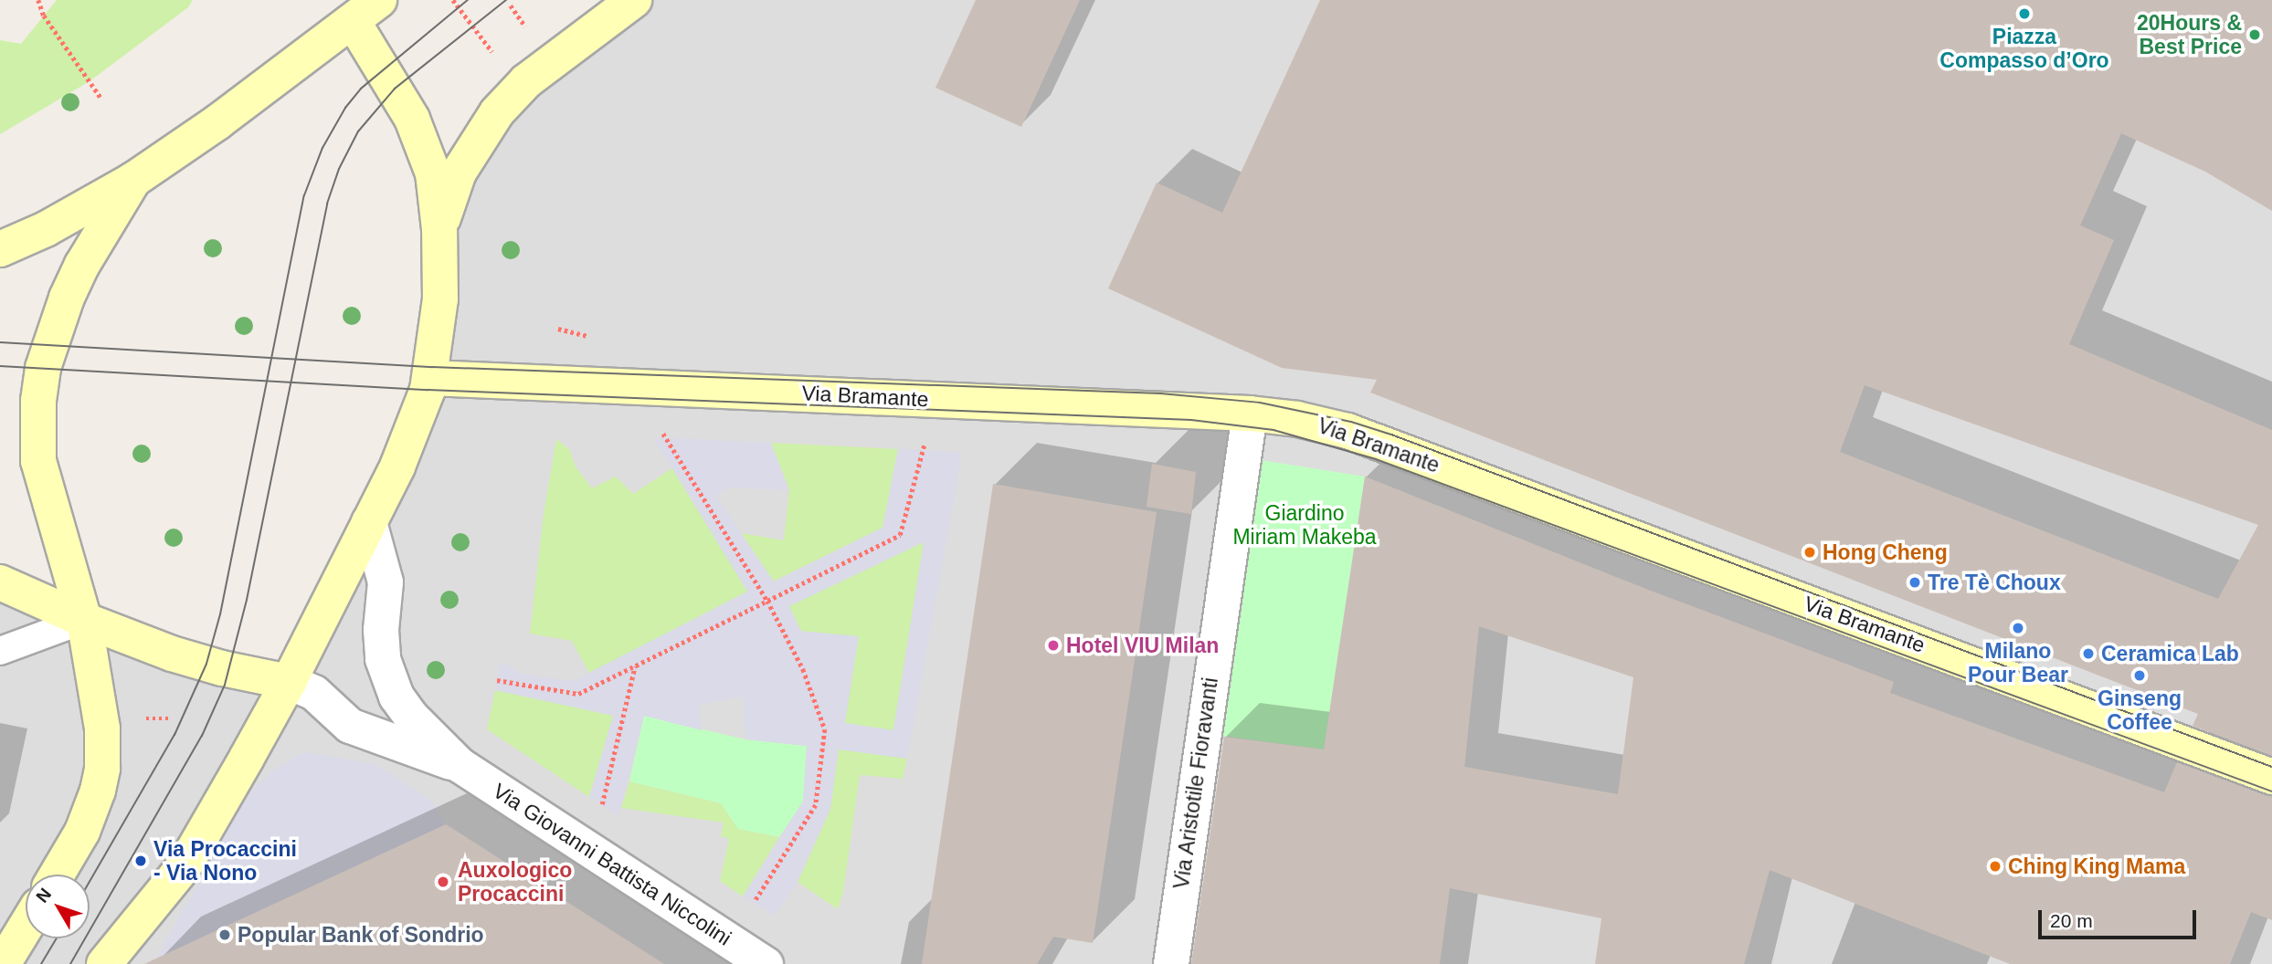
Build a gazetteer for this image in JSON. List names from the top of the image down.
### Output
{
  "streets": {
    "street": ["Via Bramante", "Via Aristotile Fioravanti", "Via Giovanni Battista Niccolini"]
  },
  "crossings": [
    ["Via Bramante", "Via Aristotile Fioravanti"]
  ],
  "parks": ["Giardino Miriam Makeba"],
  "places": [
    "Piazza Compasso d’Oro",
    "20Hours & Best Price",
    "Hong Cheng",
    "Tre Tè Choux",
    "Milano Pour Bear",
    "Hotel VIU Milan",
    "Ceramica Lab",
    "Ginseng Coffee",
    "Via Procaccini - Via Nono",
    "Ching King Mama",
    "Auxologico Procaccini",
    "Popular Bank of Sondrio"
  ],
  "scale_bar": "20 m",
  "north": "top left"
}
